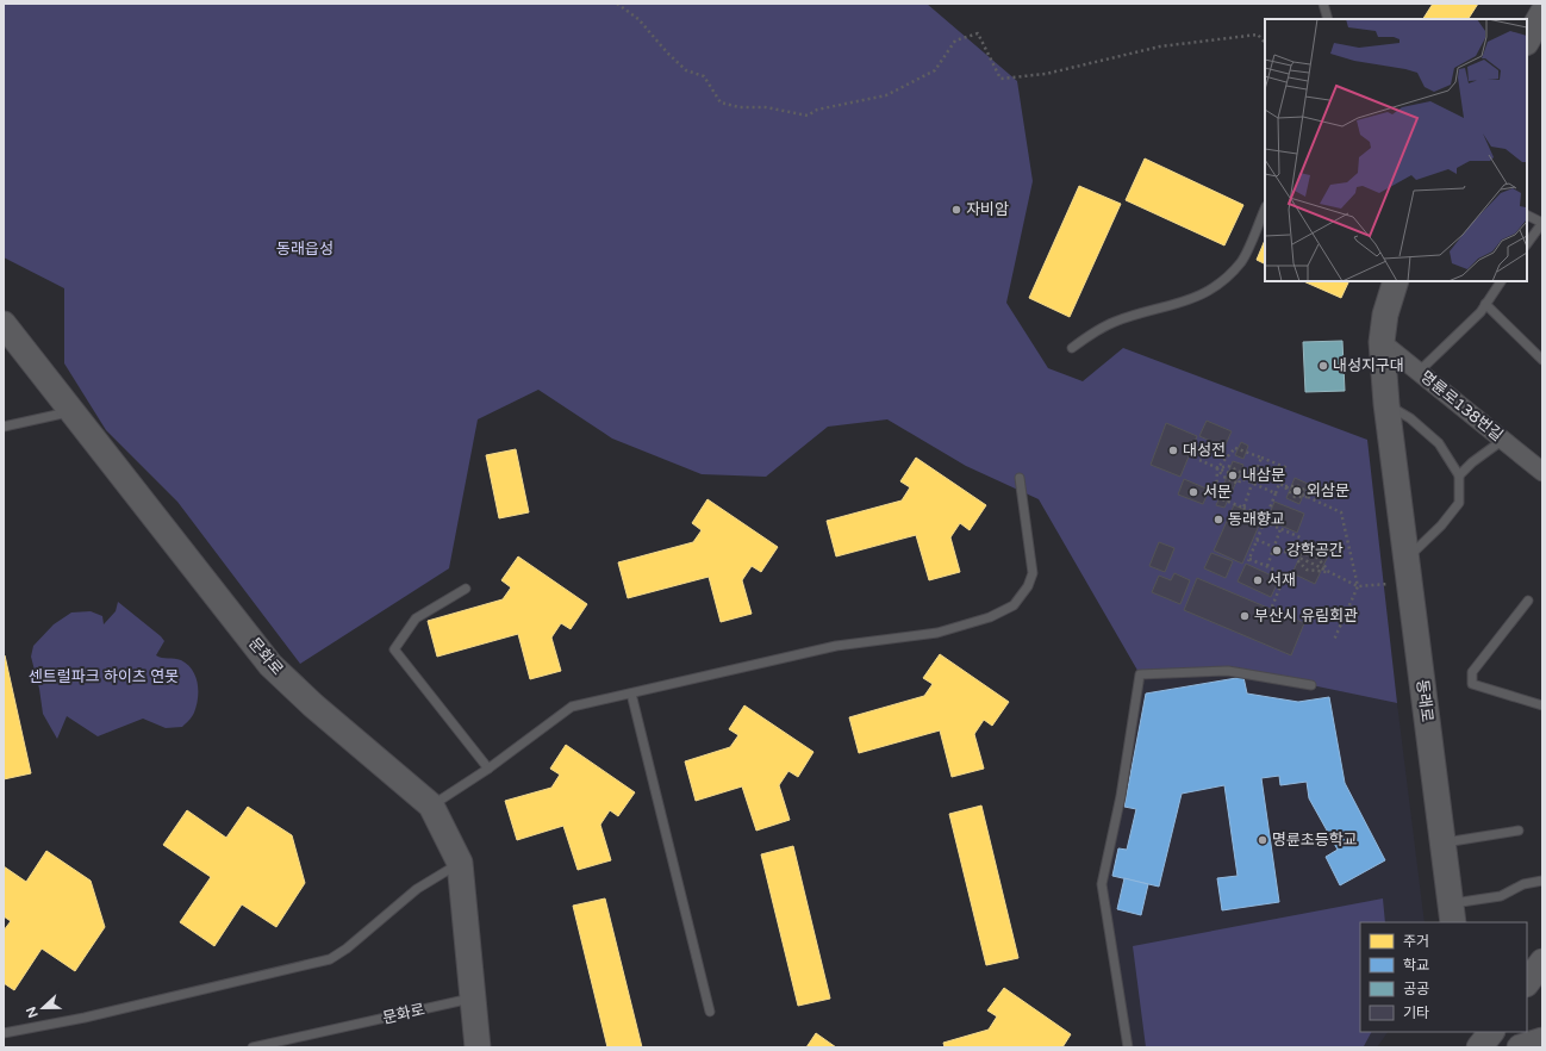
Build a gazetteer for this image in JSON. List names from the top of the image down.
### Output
{
  "streets": {
    "street": ["명륜로138번길", "문화로", "동래로"]
  },
  "crossings": [
    ["명륜로138번길", "동래로"]
  ],
  "parks": ["동래읍성", "센트럴파크 하이츠 연못"],
  "places": [
    "자비암",
    "내성지구대",
    "대성전",
    "내삼문",
    "외삼문",
    "서문",
    "동래향교",
    "강학공간",
    "서재",
    "부산시 유림회관",
    "명륜초등학교"
  ],
  "legend": [
    "주거",
    "학교",
    "공공",
    "기타"
  ],
  "north": "left"
}
